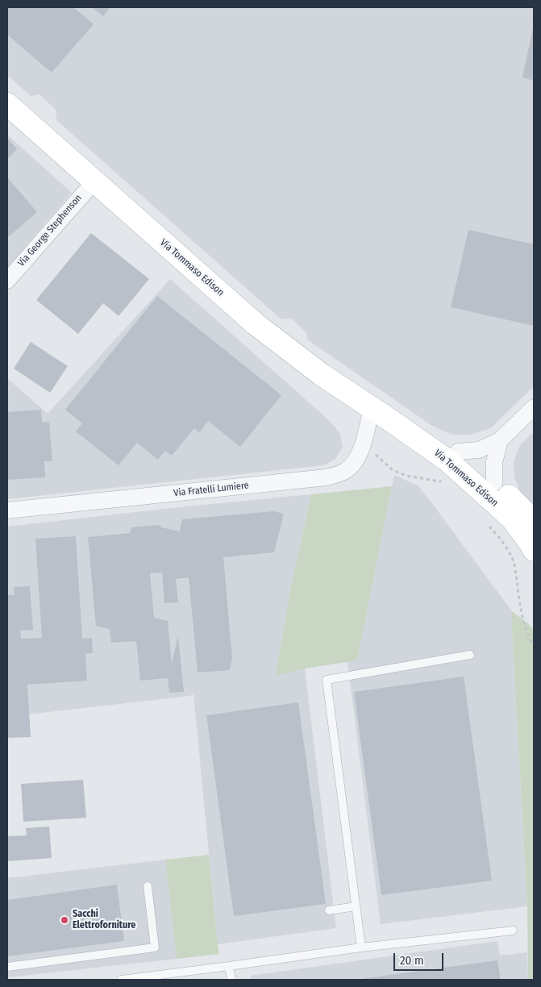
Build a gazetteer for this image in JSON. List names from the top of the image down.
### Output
{
  "streets": {
    "street": ["Via George Stephenson", "Via Tommaso Edison", "Via Fratelli Lumiere"]
  },
  "crossings": [
    ["Via George Stephenson", "Via Tommaso Edison"],
    ["Via Tommaso Edison", "Via Fratelli Lumiere"]
  ],
  "places": ["Sacchi Elettroforniture"],
  "scale_bar": "20 m"
}
